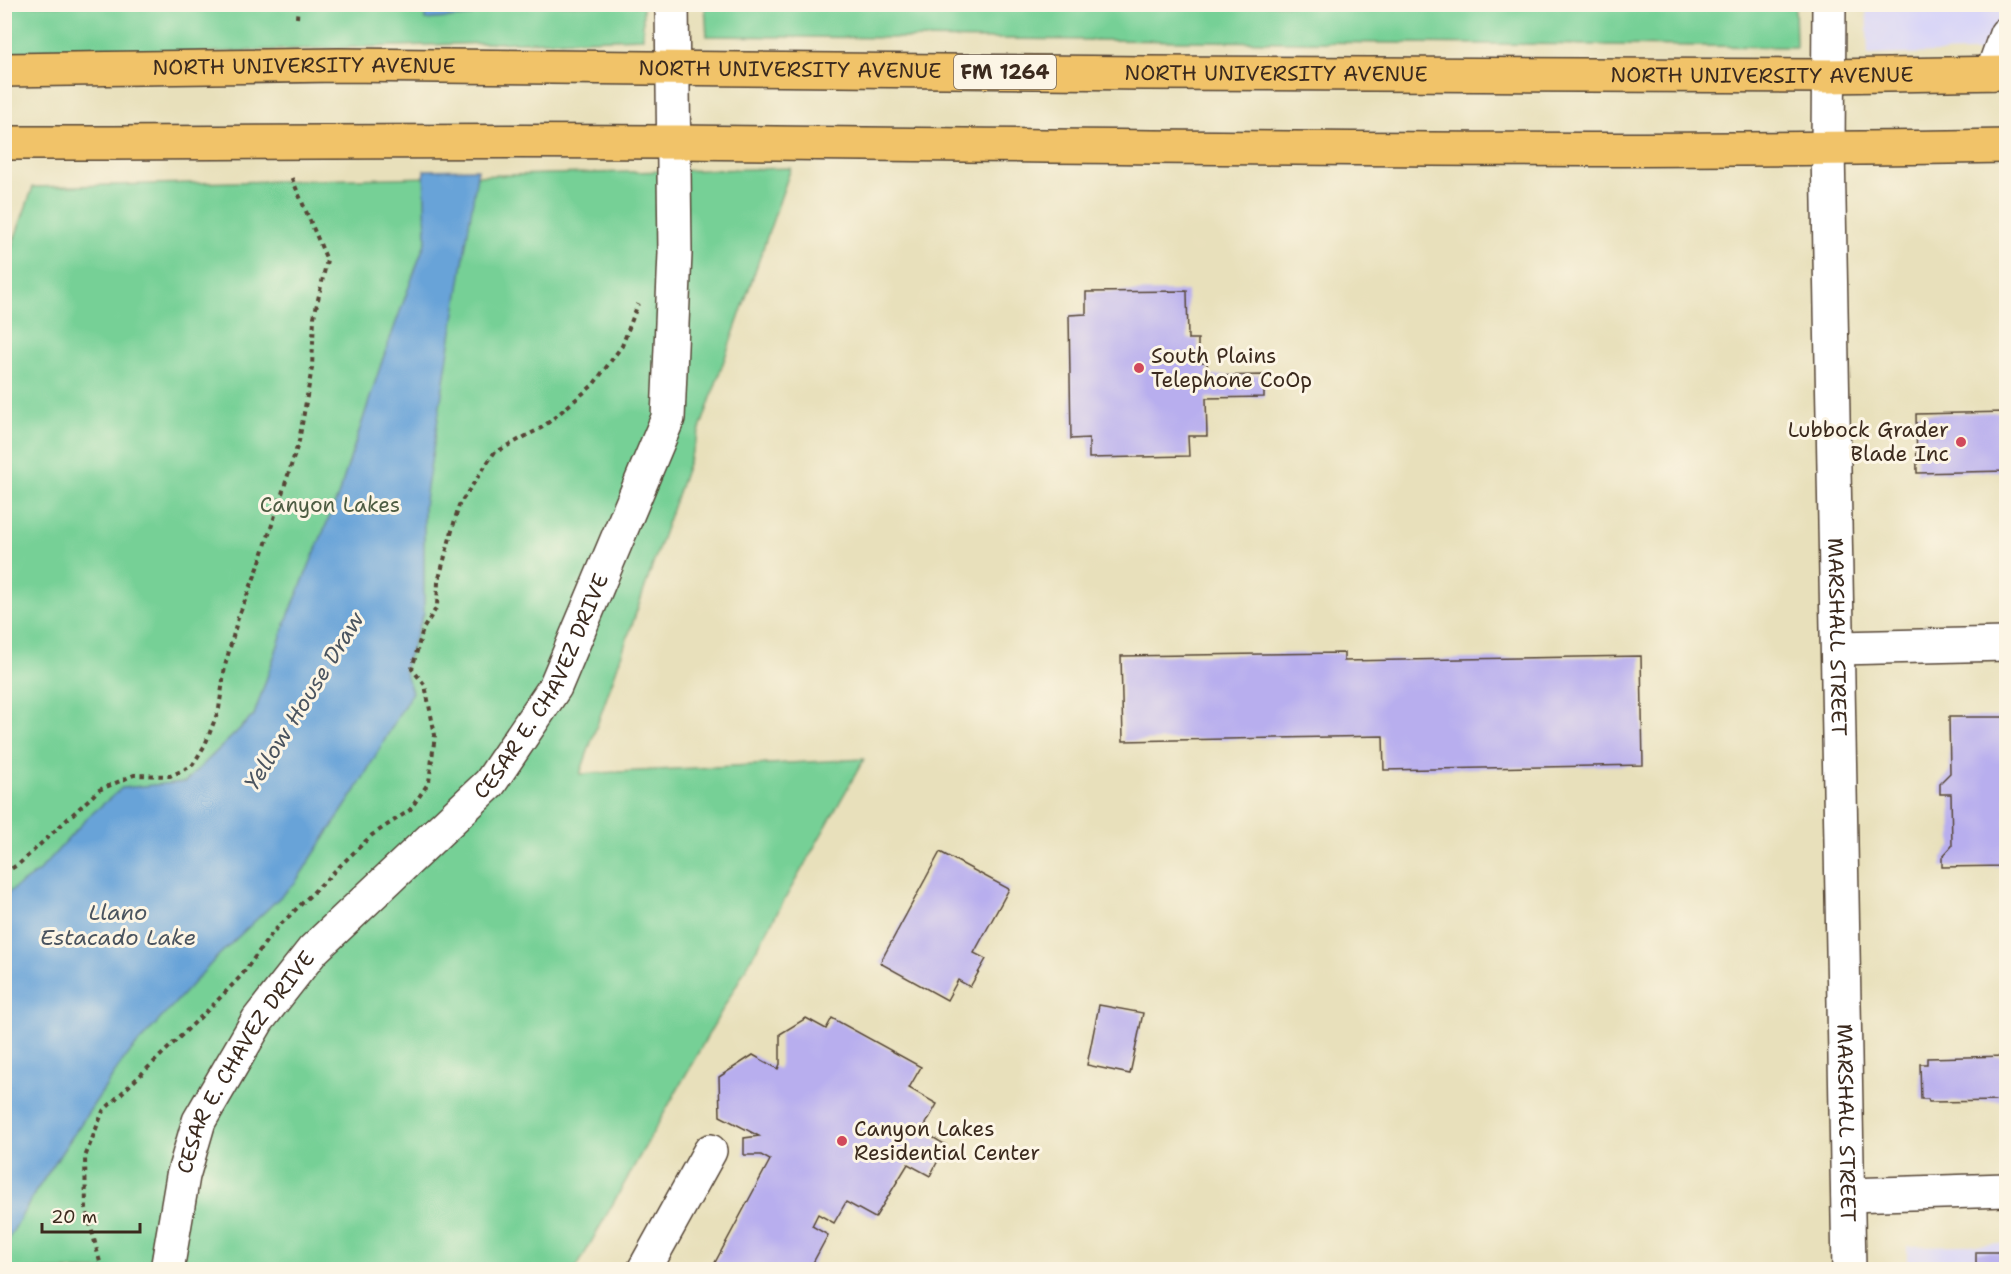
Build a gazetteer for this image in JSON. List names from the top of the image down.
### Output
{
  "streets": {
    "main road": ["NORTH UNIVERSITY AVENUE", "FM 1264"],
    "street": ["MARSHALL STREET", "CESAR E. CHAVEZ DRIVE"]
  },
  "crossings": [
    ["NORTH UNIVERSITY AVENUE", "MARSHALL STREET"],
    ["NORTH UNIVERSITY AVENUE", "CESAR E. CHAVEZ DRIVE"]
  ],
  "water": ["Yellow House Draw", "Llano Estacado Lake"],
  "parks": ["Canyon Lakes"],
  "places": ["South Plains Telephone CoOp", "Lubbock Grader Blade Inc", "Canyon Lakes Residential Center"],
  "scale_bar": "20 m"
}
